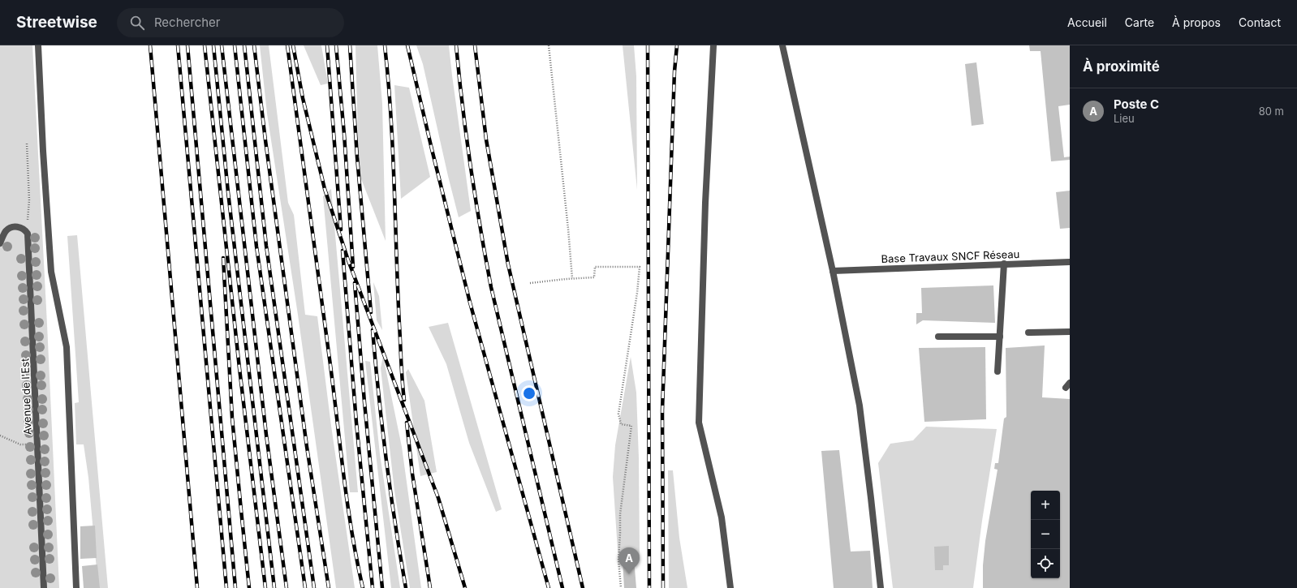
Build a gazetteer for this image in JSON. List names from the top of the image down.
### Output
{
  "streets": {
    "street": ["Base Travaux SNCF Réseau", "Avenue de l'Est"]
  },
  "page": {
    "header": "Streetwise",
    "search": "Rechercher",
    "nav": [
      "Accueil",
      "Carte",
      "À propos",
      "Contact"
    ],
    "heading": "À proximité",
    "list": [
      {
        "mark": "A",
        "name": "Poste C",
        "note": "Lieu",
        "value": "80 m"
      }
    ],
    "map_buttons": ["+", "−"],
    "pins": "A"
  }
}
